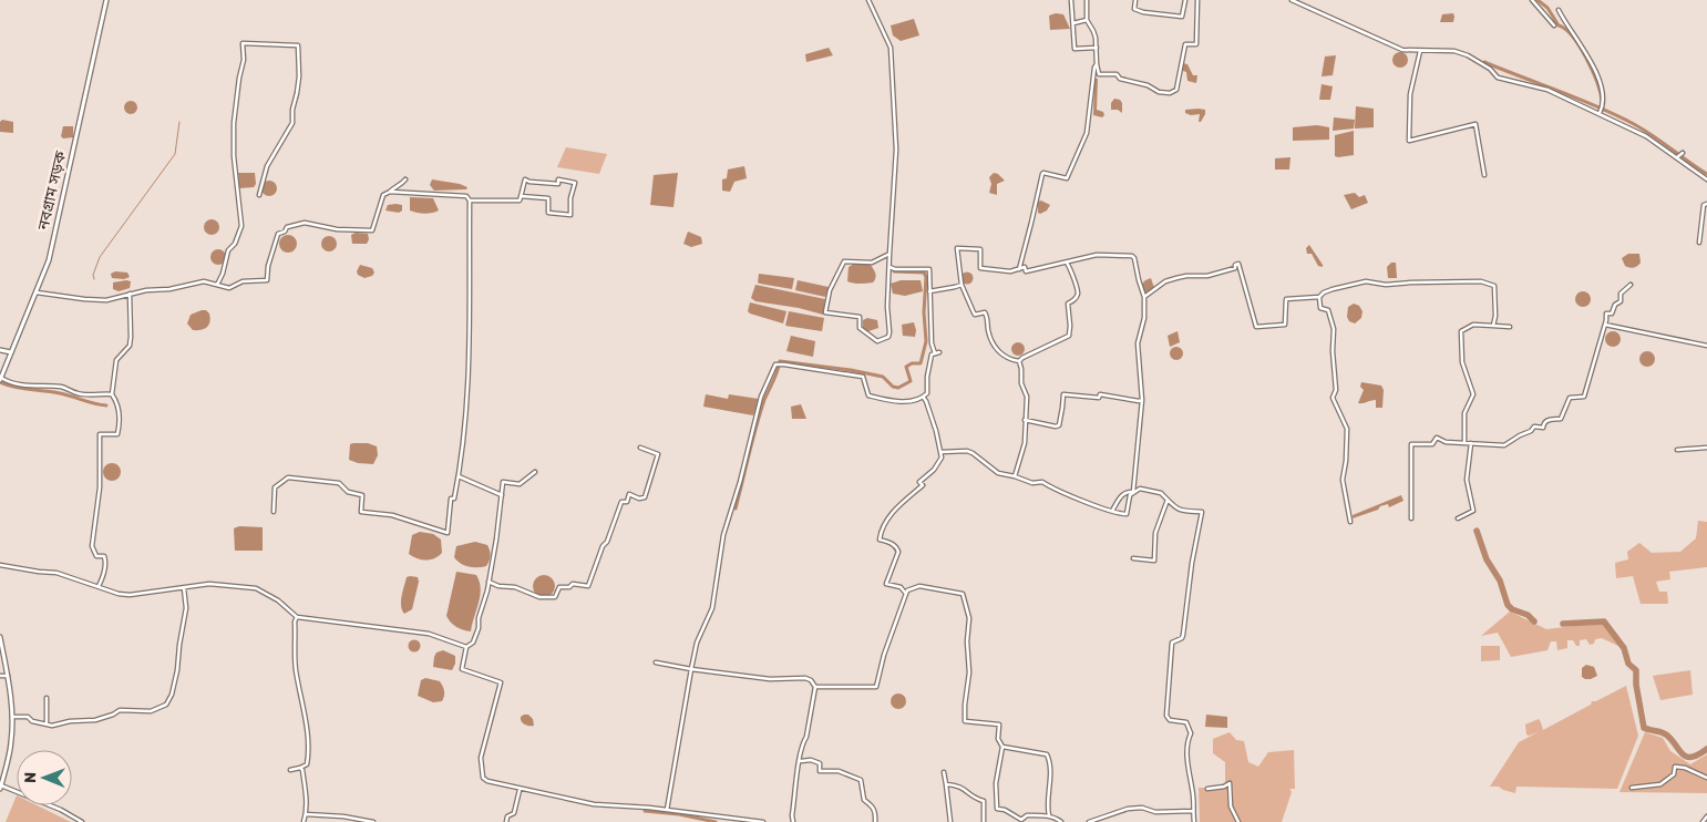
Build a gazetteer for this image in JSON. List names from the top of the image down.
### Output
{
  "streets": {
    "main road": ["নবগ্রাম সড়ক"]
  },
  "north": "left"
}
